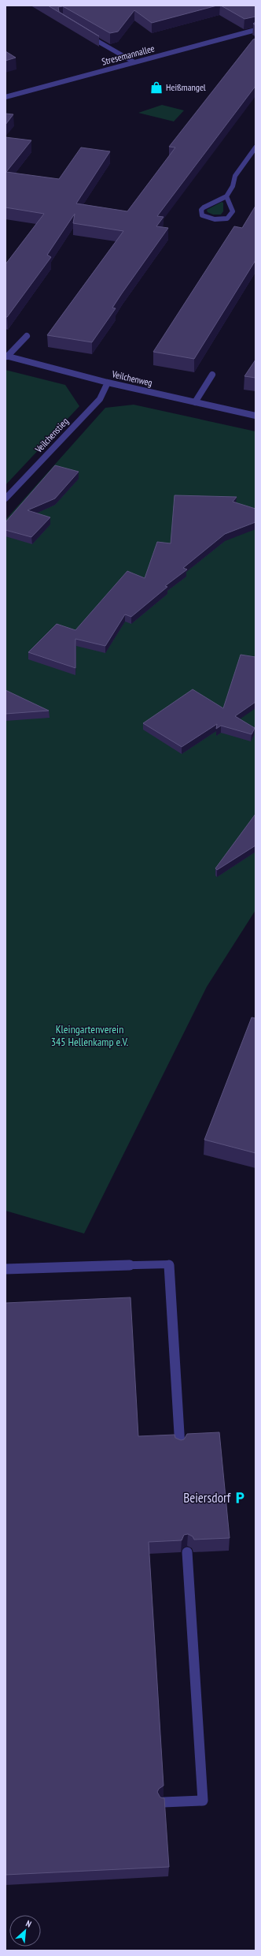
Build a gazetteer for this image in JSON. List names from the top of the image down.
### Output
{
  "streets": {
    "street": ["Stresemannallee", "Veilchenweg", "Veilchenstieg"]
  },
  "crossings": [
    ["Veilchenweg", "Veilchenstieg"]
  ],
  "parks": ["Kleingartenverein 345 Hellenkamp e.V."],
  "places": {
    "shop": ["Heißmangel"],
    "parking": ["Beiersdorf"]
  },
  "north": "top right"
}
